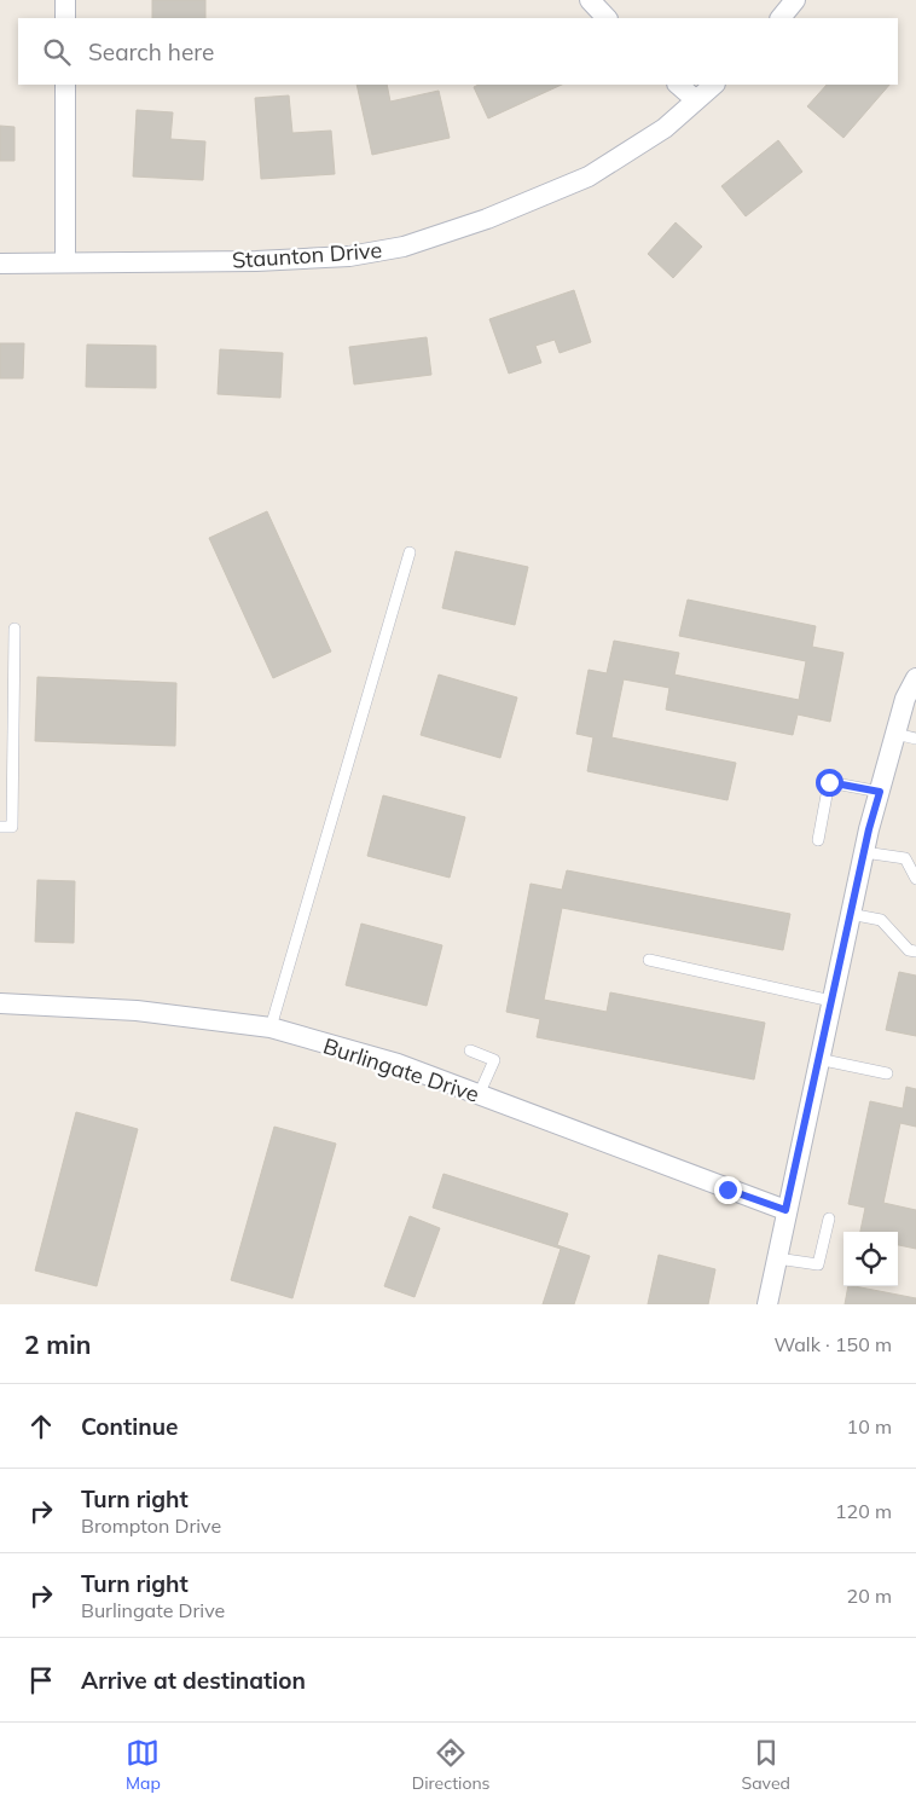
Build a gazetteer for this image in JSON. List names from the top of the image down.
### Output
{
  "streets": {
    "street": ["Staunton Drive", "Burlingate Drive"]
  },
  "page": {
    "search": "Search here",
    "heading": ["2 min", "Walk · 150 m"],
    "list": [
      ["Continue", "10 m"],
      ["Turn right", "Brompton Drive", "120 m"],
      ["Turn right", "Burlingate Drive", "20 m"],
      "Arrive at destination"
    ],
    "nav": ["Map", "Directions", "Saved"]
  }
}
